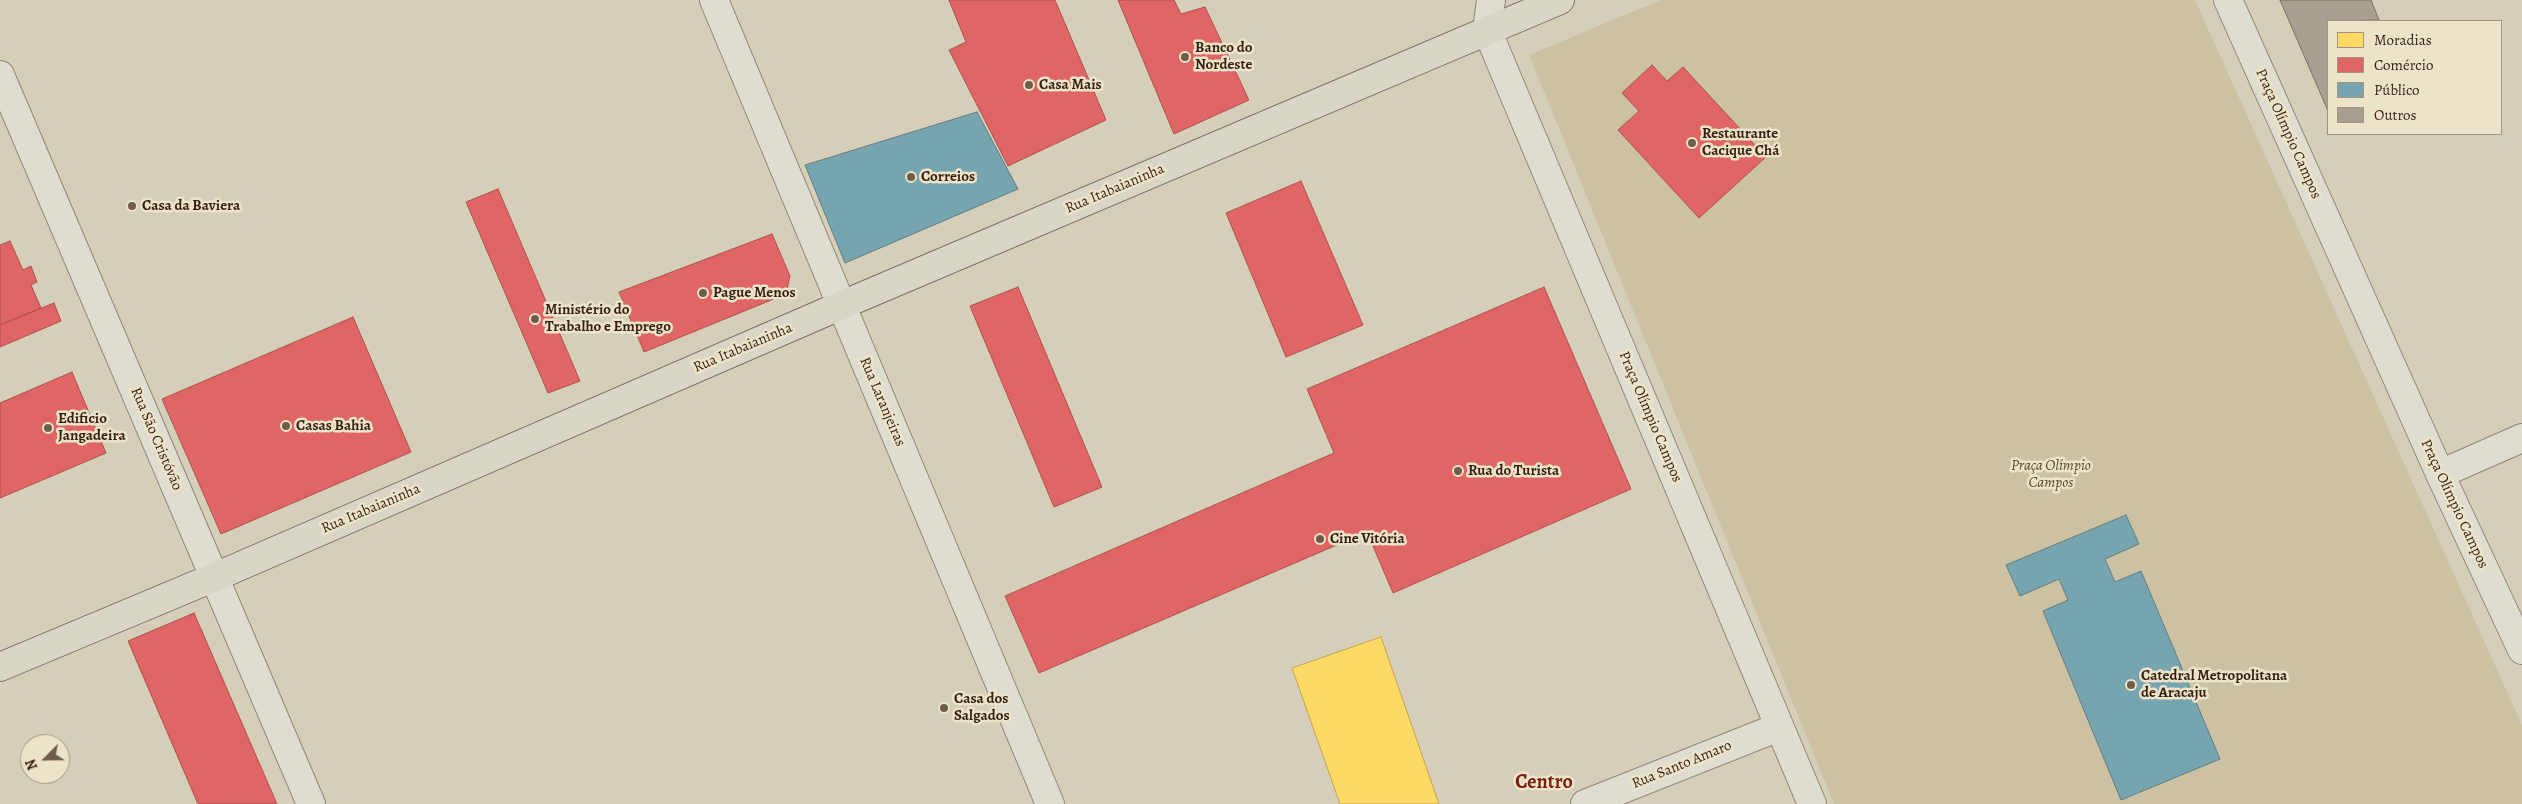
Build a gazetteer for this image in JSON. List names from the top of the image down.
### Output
{
  "streets": {
    "main road": ["Rua Itabaianinha"],
    "street": [
      "Praça Olímpio Campos",
      "Rua Laranjeiras",
      "Rua São Cristóvão",
      "Rua Santo Amaro"
    ]
  },
  "crossings": [
    ["Praça Olímpio Campos", "Rua Itabaianinha"],
    ["Praça Olímpio Campos", "Rua Santo Amaro"],
    ["Rua Itabaianinha", "Rua Laranjeiras"],
    ["Rua Itabaianinha", "Rua São Cristóvão"]
  ],
  "districts": ["Centro"],
  "parks": ["Praça Olímpio Campos"],
  "places": [
    "Banco do Nordeste",
    "Casa Mais",
    "Restaurante Cacique Chá",
    "Correios",
    "Casa da Baviera",
    "Pague Menos",
    "Ministério do Trabalho e Emprego",
    "Casas Bahia",
    "Edificio Jangadeira",
    "Rua do Turista",
    "Cine Vitória",
    "Catedral Metropolitana de Aracaju",
    "Casa dos Salgados"
  ],
  "legend": [
    "Moradias",
    "Comércio",
    "Público",
    "Outros"
  ],
  "north": "bottom left"
}
